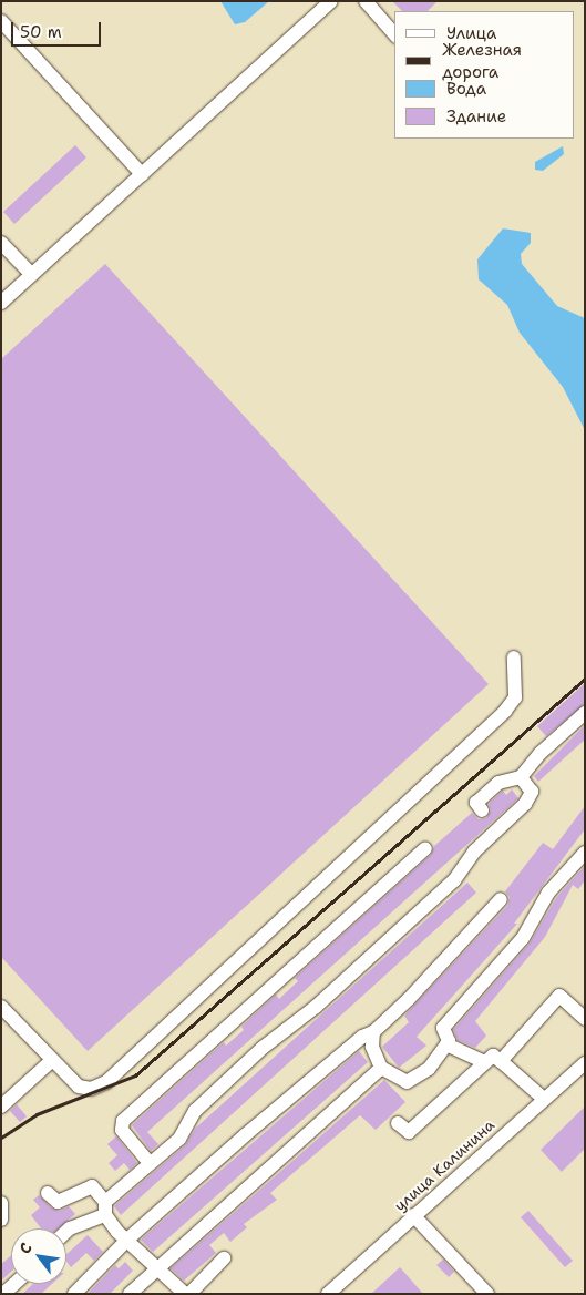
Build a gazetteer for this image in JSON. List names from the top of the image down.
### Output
{
  "streets": {
    "street": ["улица Калинина"]
  },
  "legend": [
    "Улица",
    "Железная дорога",
    "Вода",
    "Здание"
  ],
  "scale_bar": "50 m",
  "north": "top left"
}
